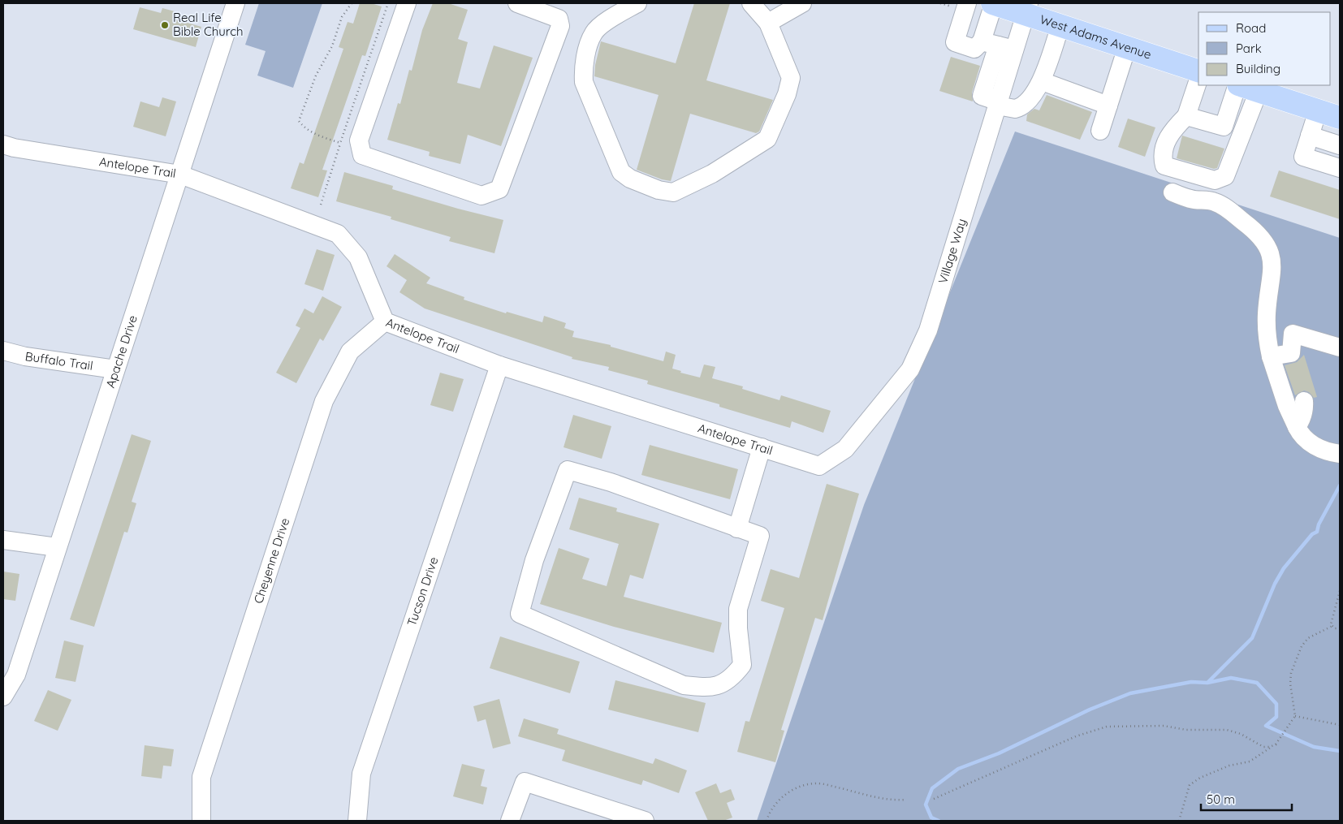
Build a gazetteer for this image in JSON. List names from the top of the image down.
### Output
{
  "streets": {
    "main road": ["West Adams Avenue"],
    "street": [
      "Antelope Trail",
      "Village Way",
      "Apache Drive",
      "Buffalo Trail",
      "Cheyenne Drive",
      "Tucson Drive"
    ]
  },
  "crossings": [
    ["West Adams Avenue", "Village Way"],
    ["Antelope Trail", "Village Way"],
    ["Antelope Trail", "Apache Drive"],
    ["Antelope Trail", "Cheyenne Drive"],
    ["Antelope Trail", "Tucson Drive"],
    ["Apache Drive", "Buffalo Trail"]
  ],
  "places": ["Real Life Bible Church"],
  "legend": ["Road", "Park", "Building"],
  "scale_bar": "50 m"
}
